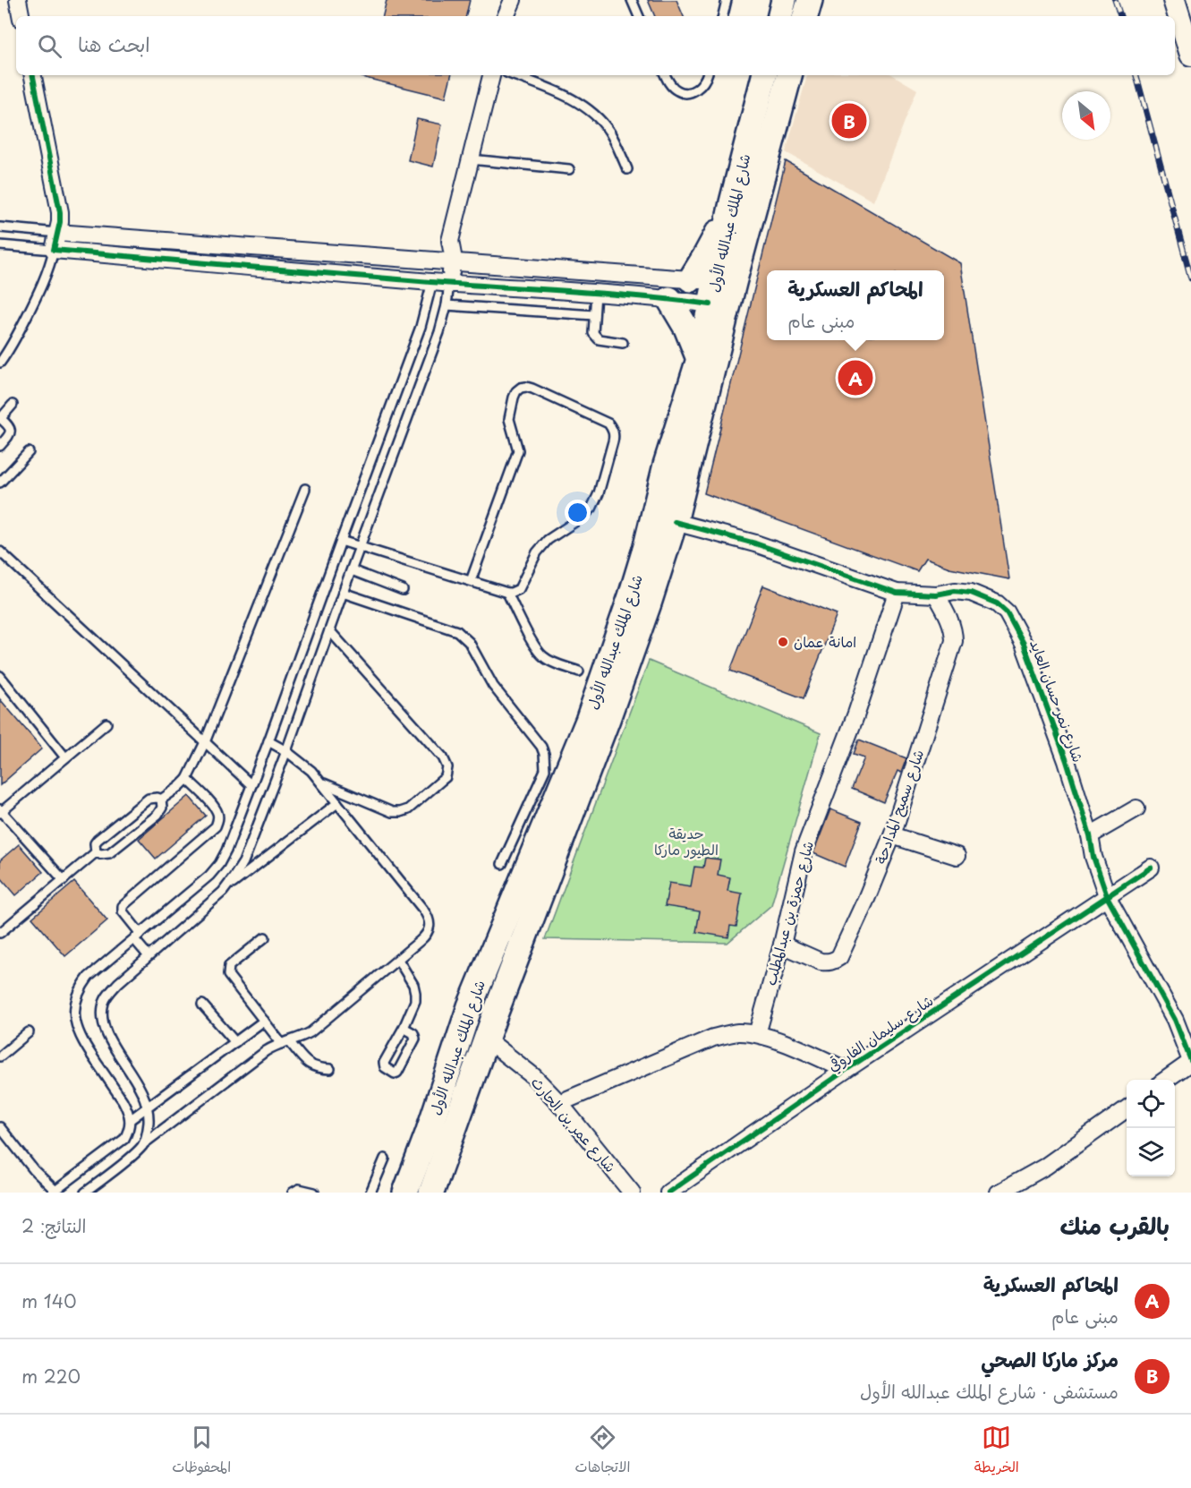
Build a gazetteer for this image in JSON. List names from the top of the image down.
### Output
{
  "streets": {
    "main road": ["شارع الملك عبدالله الأول"],
    "street": [
      "شارع نمر حسان العايد",
      "شارع سميح المدادحة",
      "شارع حمزة بن عبدالمطلب",
      "شارع سليمان الفاروقي",
      "شارع عمر بن الحارث"
    ]
  },
  "crossings": [
    ["شارع الملك عبدالله الأول", "شارع نمر حسان العايد"],
    ["شارع الملك عبدالله الأول", "شارع عمر بن الحارث"],
    ["شارع نمر حسان العايد", "شارع سميح المدادحة"],
    ["شارع نمر حسان العايد", "شارع حمزة بن عبدالمطلب"],
    ["شارع نمر حسان العايد", "شارع سليمان الفاروقي"],
    ["شارع سميح المدادحة", "شارع حمزة بن عبدالمطلب"]
  ],
  "parks": ["حديقة الطيور ماركا"],
  "places": ["امانة عمان"],
  "north": "bottom right",
  "page": {
    "search": "ابحث هنا",
    "pins": ["B", "A"],
    "popup": ["المحاكم العسكرية", "مبنى عام"],
    "heading": ["بالقرب منك", "النتائج: 2"],
    "list": [
      {
        "mark": "A",
        "name": "المحاكم العسكرية",
        "note": "مبنى عام",
        "value": "140 m"
      },
      {
        "mark": "B",
        "name": "مركز ماركا الصحي",
        "note": "مستشفى · شارع الملك عبدالله الأول",
        "value": "220 m"
      }
    ],
    "nav": ["الخريطة", "الاتجاهات", "المحفوظات"]
  }
}
